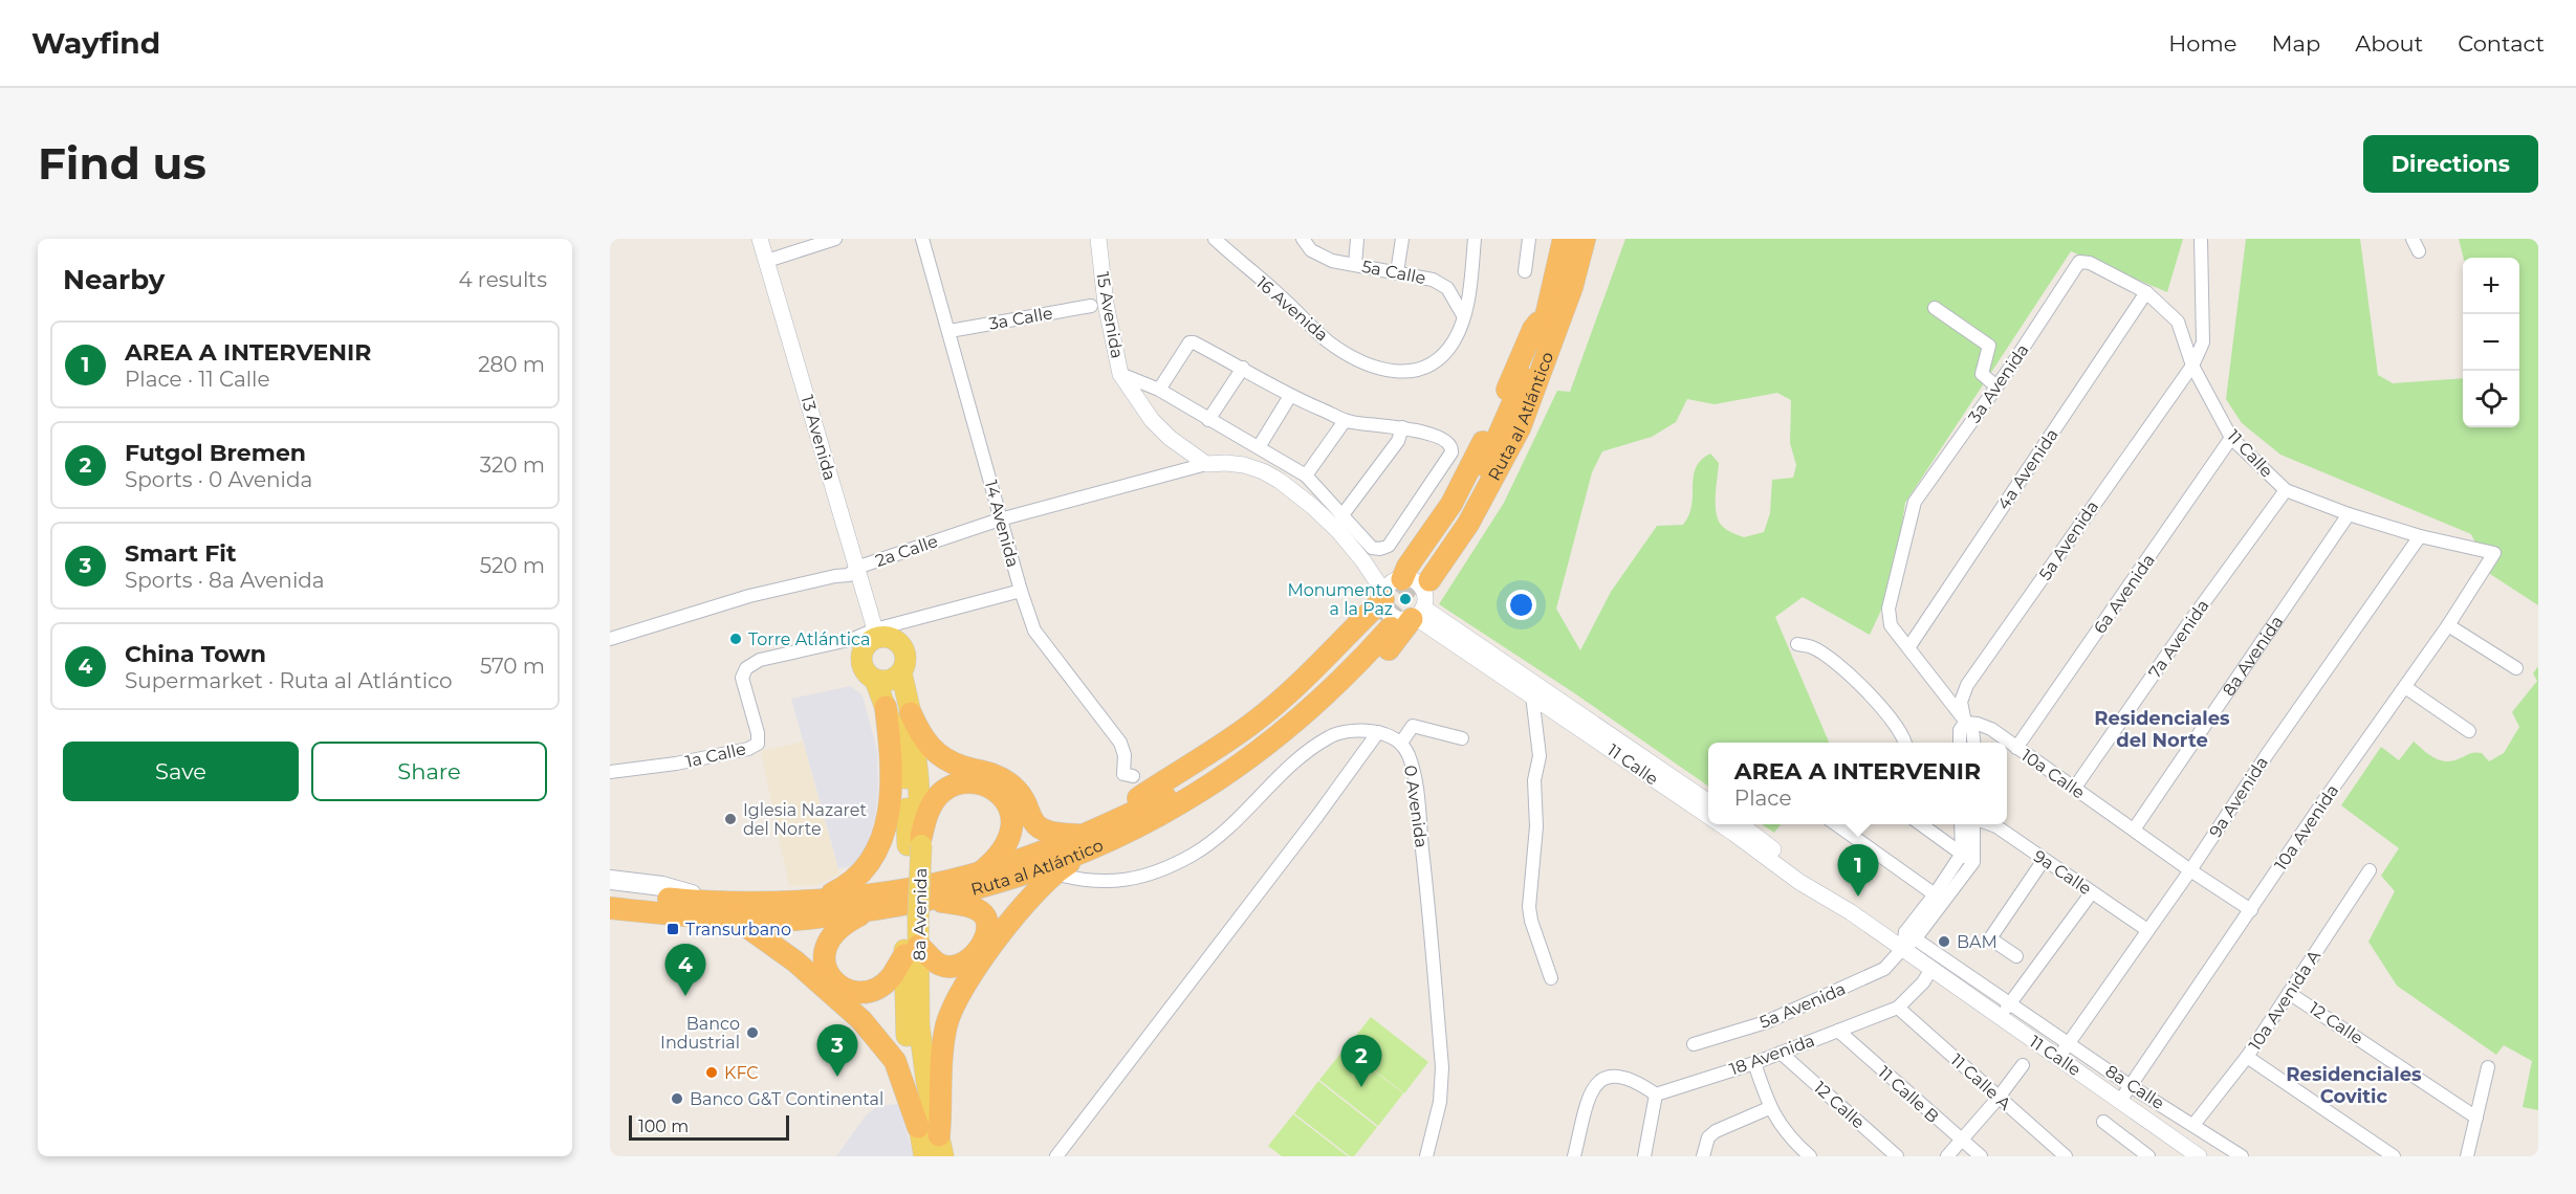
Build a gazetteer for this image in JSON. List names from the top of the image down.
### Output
{
  "streets": {
    "highway": ["Ruta al Atlántico"],
    "main road": ["8a Avenida"],
    "street": [
      "5a Calle",
      "16 Avenida",
      "15 Avenida",
      "3a Calle",
      "3a Avenida",
      "13 Avenida",
      "11 Calle",
      "4a Avenida",
      "14 Avenida",
      "5a Avenida",
      "2a Calle",
      "6a Avenida",
      "7a Avenida",
      "1a Calle",
      "10a Calle",
      "9a Avenida",
      "0 Avenida",
      "10a Avenida",
      "9a Calle",
      "10a Avenida A",
      "12 Calle",
      "18 Avenida",
      "11 Calle A",
      "8a Calle",
      "11 Calle B"
    ]
  },
  "crossings": [
    ["5a Calle", "16 Avenida"],
    ["15 Avenida", "2a Calle"],
    ["3a Calle", "14 Avenida"],
    ["3a Avenida", "11 Calle"],
    ["3a Avenida", "4a Avenida"],
    ["13 Avenida", "2a Calle"],
    ["13 Avenida", "8a Avenida"],
    ["13 Avenida", "1a Calle"],
    ["11 Calle", "4a Avenida"],
    ["11 Calle", "5a Avenida"],
    ["11 Calle", "6a Avenida"],
    ["11 Calle", "7a Avenida"],
    ["11 Calle", "8a Avenida"],
    ["11 Calle", "9a Avenida"],
    ["11 Calle", "10a Avenida"],
    ["11 Calle", "18 Avenida"],
    ["11 Calle", "8a Calle"],
    ["14 Avenida", "2a Calle"],
    ["14 Avenida", "1a Calle"],
    ["5a Avenida", "10a Calle"],
    ["5a Avenida", "8a Calle"],
    ["6a Avenida", "10a Calle"],
    ["7a Avenida", "10a Calle"],
    ["8a Avenida", "1a Calle"],
    ["8a Avenida", "10a Calle"],
    ["10a Calle", "9a Avenida"],
    ["10a Calle", "10a Avenida"],
    ["9a Avenida", "9a Calle"],
    ["9a Avenida", "8a Calle"],
    ["10a Avenida", "8a Calle"],
    ["10a Avenida A", "12 Calle"],
    ["10a Avenida A", "8a Calle"],
    ["12 Calle", "18 Avenida"],
    ["18 Avenida", "11 Calle A"],
    ["18 Avenida", "11 Calle B"]
  ],
  "districts": ["Residenciales del Norte", "Residenciales Covitic"],
  "places": {
    "other": [
      "Monumento a la Paz",
      "Torre Atlántica",
      "Iglesia Nazaret del Norte",
      "BAM",
      "Banco Industrial",
      "KFC",
      "Banco G&T Continental"
    ],
    "transit": ["Transurbano"]
  },
  "scale_bar": "100 m",
  "page": {
    "header": "Wayfind",
    "nav": [
      "Home",
      "Map",
      "About",
      "Contact"
    ],
    "buttons": [
      "Directions",
      ["Save", "Share"]
    ],
    "title": "Find us",
    "heading": ["Nearby", "4 results"],
    "map_buttons": ["+", "−"],
    "list": [
      {
        "mark": "1",
        "name": "AREA A INTERVENIR",
        "note": "Place · 11 Calle",
        "value": "280 m"
      },
      {
        "mark": "2",
        "name": "Futgol Bremen",
        "note": "Sports · 0 Avenida",
        "value": "320 m"
      },
      {
        "mark": "3",
        "name": "Smart Fit",
        "note": "Sports · 8a Avenida",
        "value": "520 m"
      },
      {
        "mark": "4",
        "name": "China Town",
        "note": "Supermarket · Ruta al Atlántico",
        "value": "570 m"
      }
    ],
    "popup": ["AREA A INTERVENIR", "Place"],
    "pins": [
      "1",
      "4",
      "3",
      "2"
    ],
    "scale": "100 m"
  }
}
